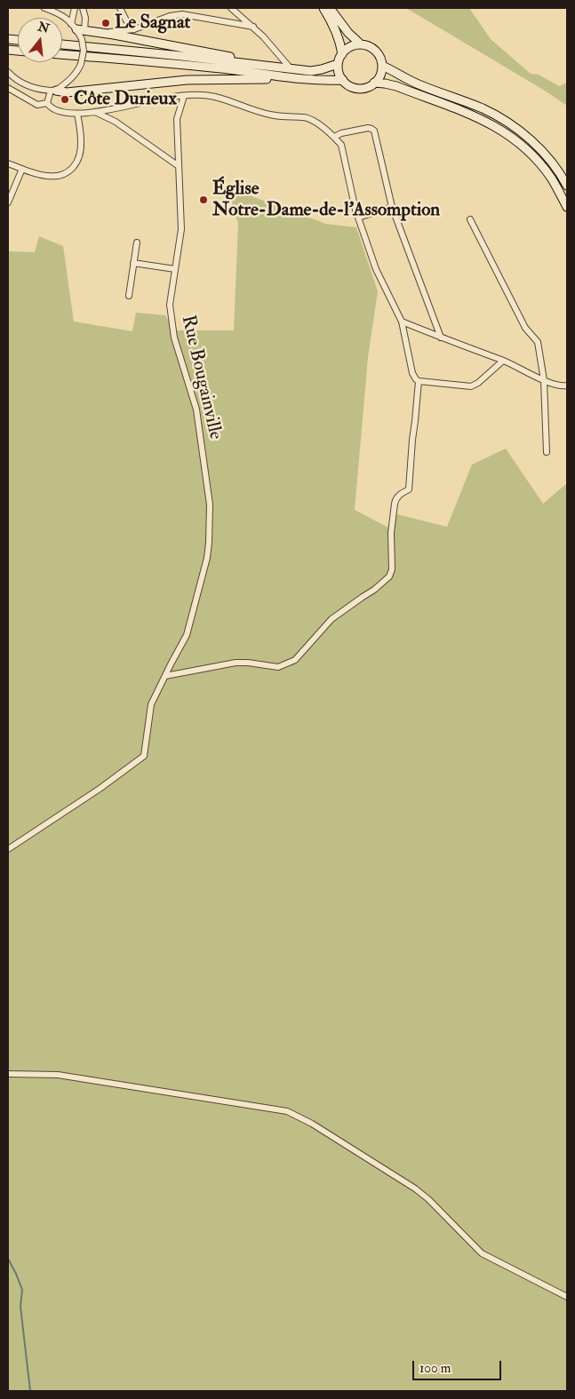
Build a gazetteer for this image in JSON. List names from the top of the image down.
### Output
{
  "streets": {
    "street": ["Rue Bougainville"]
  },
  "places": ["Le Sagnat", "Côte Durieux", "Église Notre-Dame-de-l'Assomption"],
  "scale_bar": "100 m",
  "north": "top"
}
